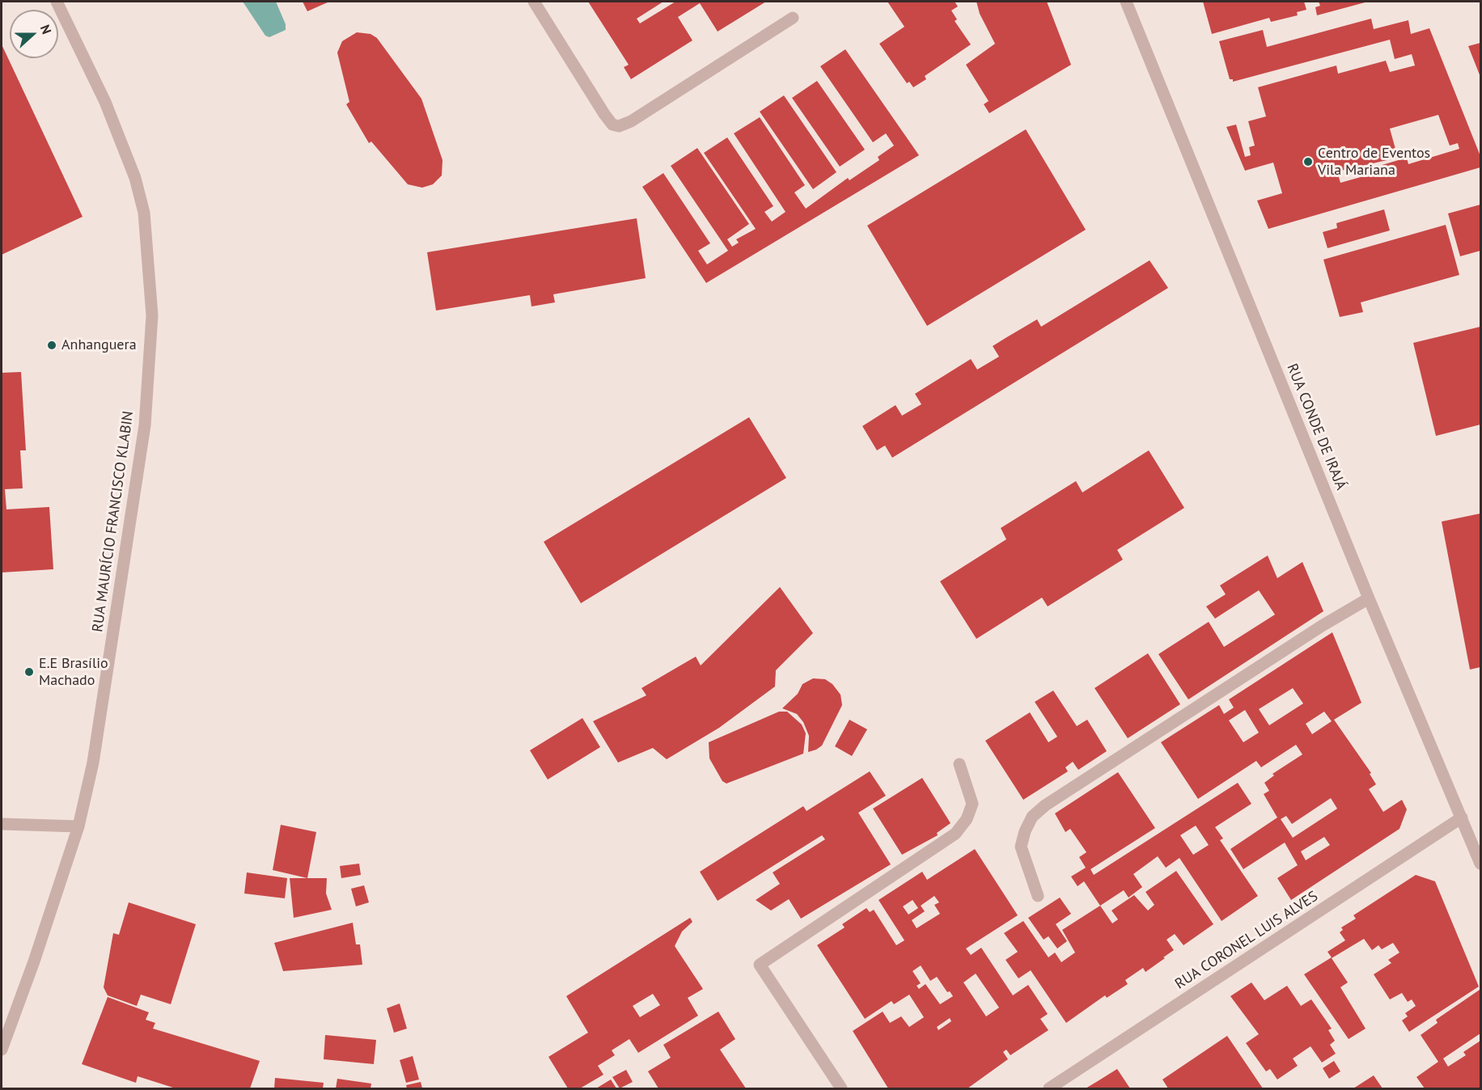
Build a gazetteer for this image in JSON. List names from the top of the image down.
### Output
{
  "streets": {
    "street": ["RUA CONDE DE IRAJÁ", "RUA MAURÍCIO FRANCISCO KLABIN", "RUA CORONEL LUIS ALVES"]
  },
  "crossings": [
    ["RUA CONDE DE IRAJÁ", "RUA CORONEL LUIS ALVES"]
  ],
  "places": ["Centro de Eventos Vila Mariana", "Anhanguera", "E.E Brasílio Machado"],
  "north": "right"
}
